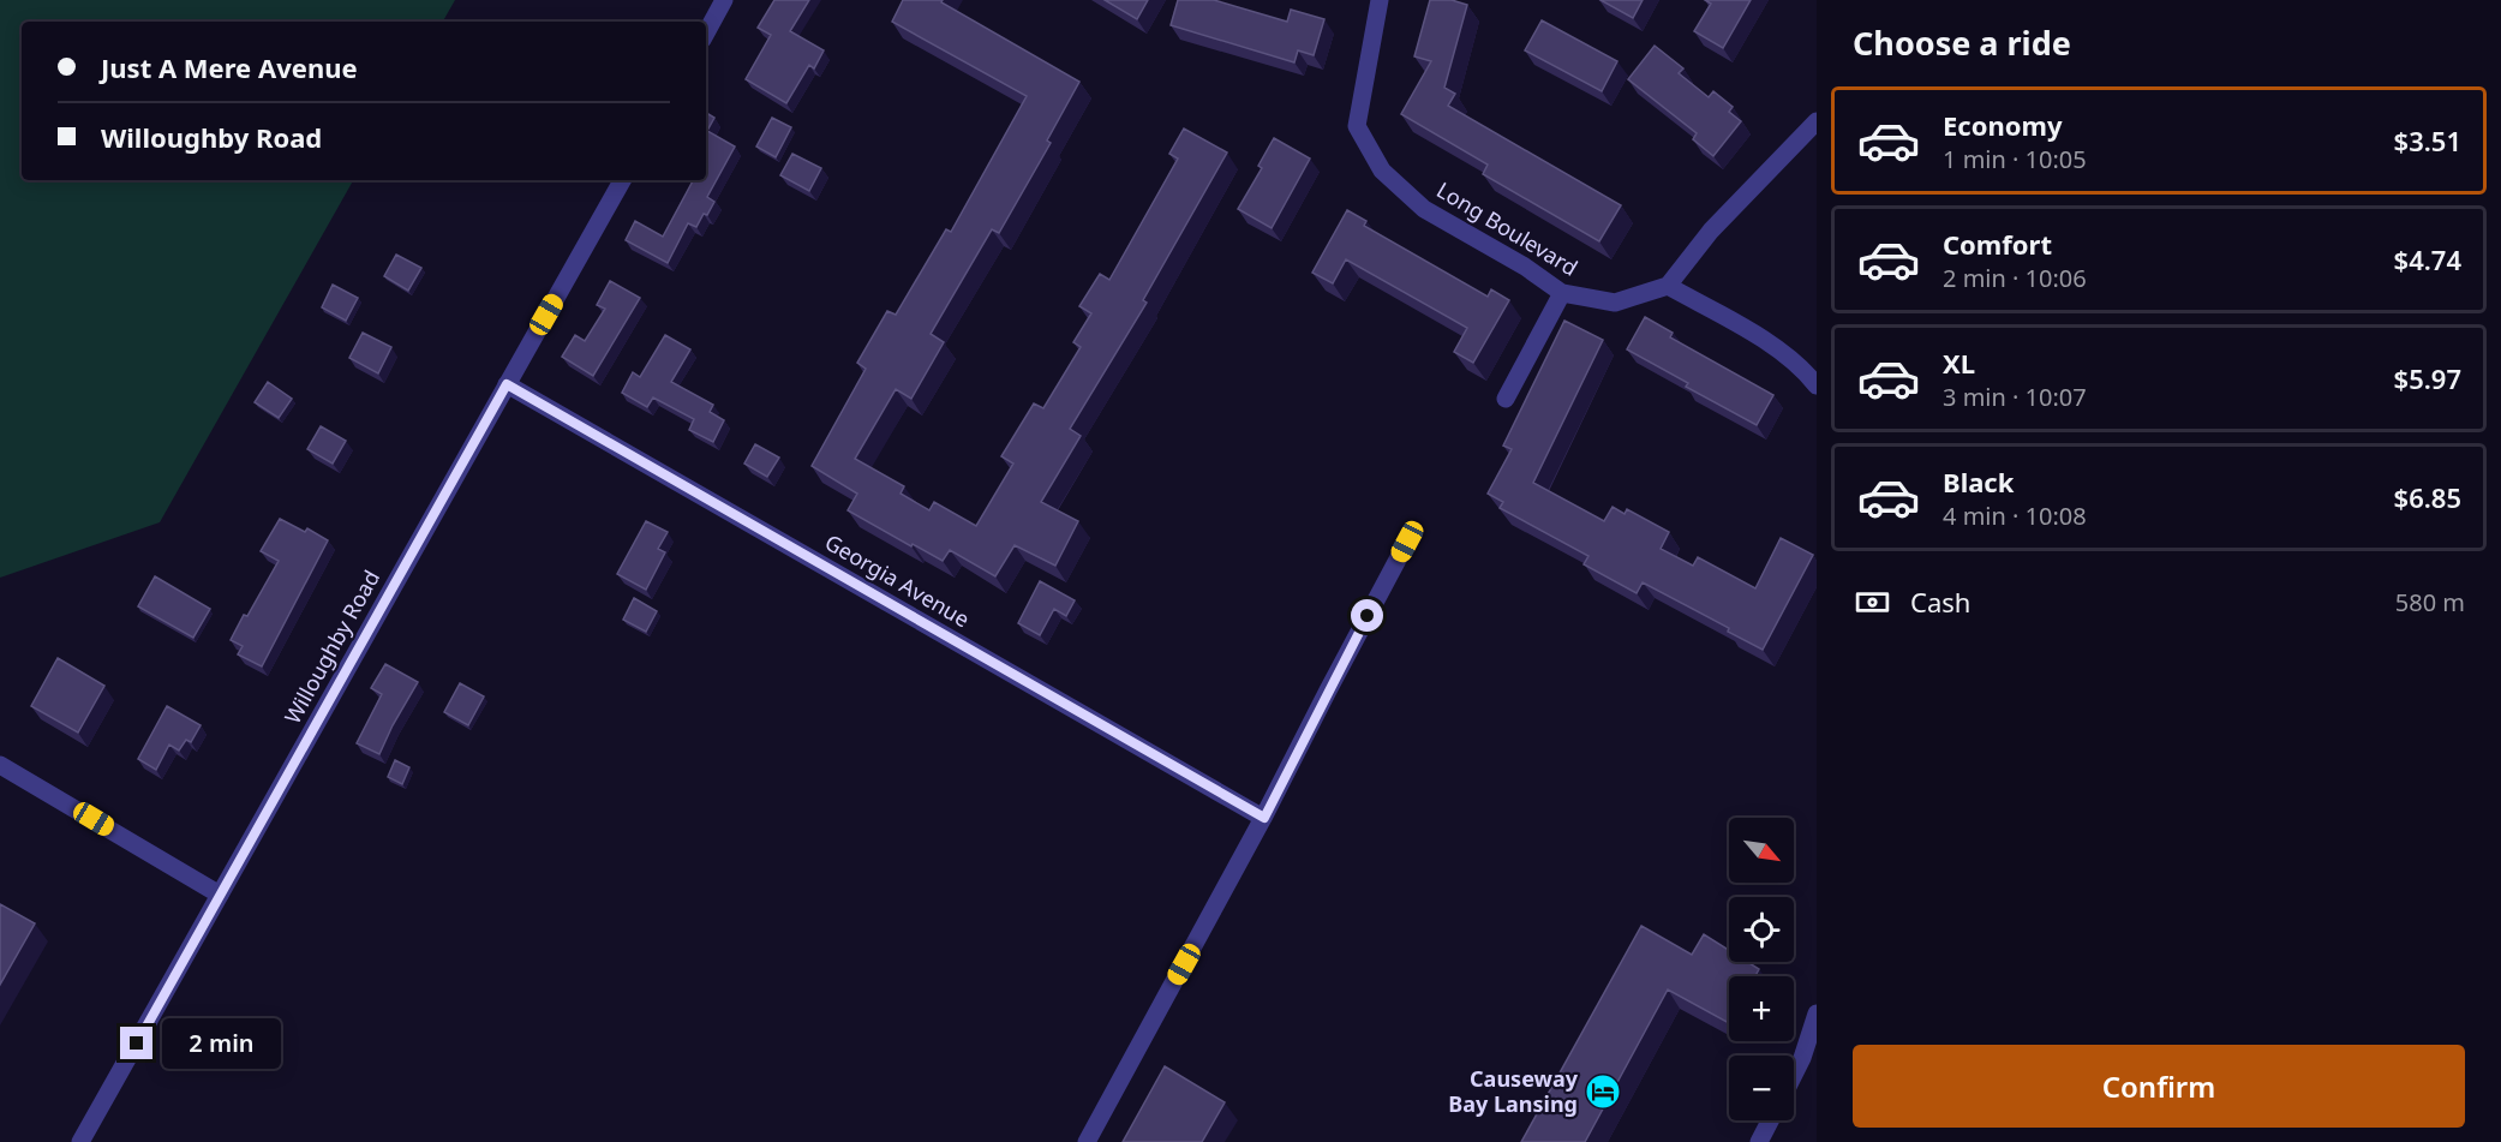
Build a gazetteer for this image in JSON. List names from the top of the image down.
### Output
{
  "streets": {
    "street": ["Long Boulevard", "Georgia Avenue", "Willoughby Road"]
  },
  "crossings": [
    ["Georgia Avenue", "Willoughby Road"]
  ],
  "places": {
    "hotel": ["Causeway Bay Lansing"]
  },
  "north": "bottom right",
  "page": {
    "heading": "Choose a ride",
    "banner": ["Just A Mere Avenue", "Willoughby Road"],
    "list": [
      {
        "name": "Economy",
        "note": "1 min · 10:05",
        "value": "$3.51"
      },
      {
        "name": "Comfort",
        "note": "2 min · 10:06",
        "value": "$4.74"
      },
      {
        "name": "XL",
        "note": "3 min · 10:07",
        "value": "$5.97"
      },
      {
        "name": "Black",
        "note": "4 min · 10:08",
        "value": "$6.85"
      }
    ],
    "pay": ["Cash", "580 m"],
    "map_buttons": ["+", "−"],
    "bubble": "2 min",
    "buttons": "Confirm"
  }
}
